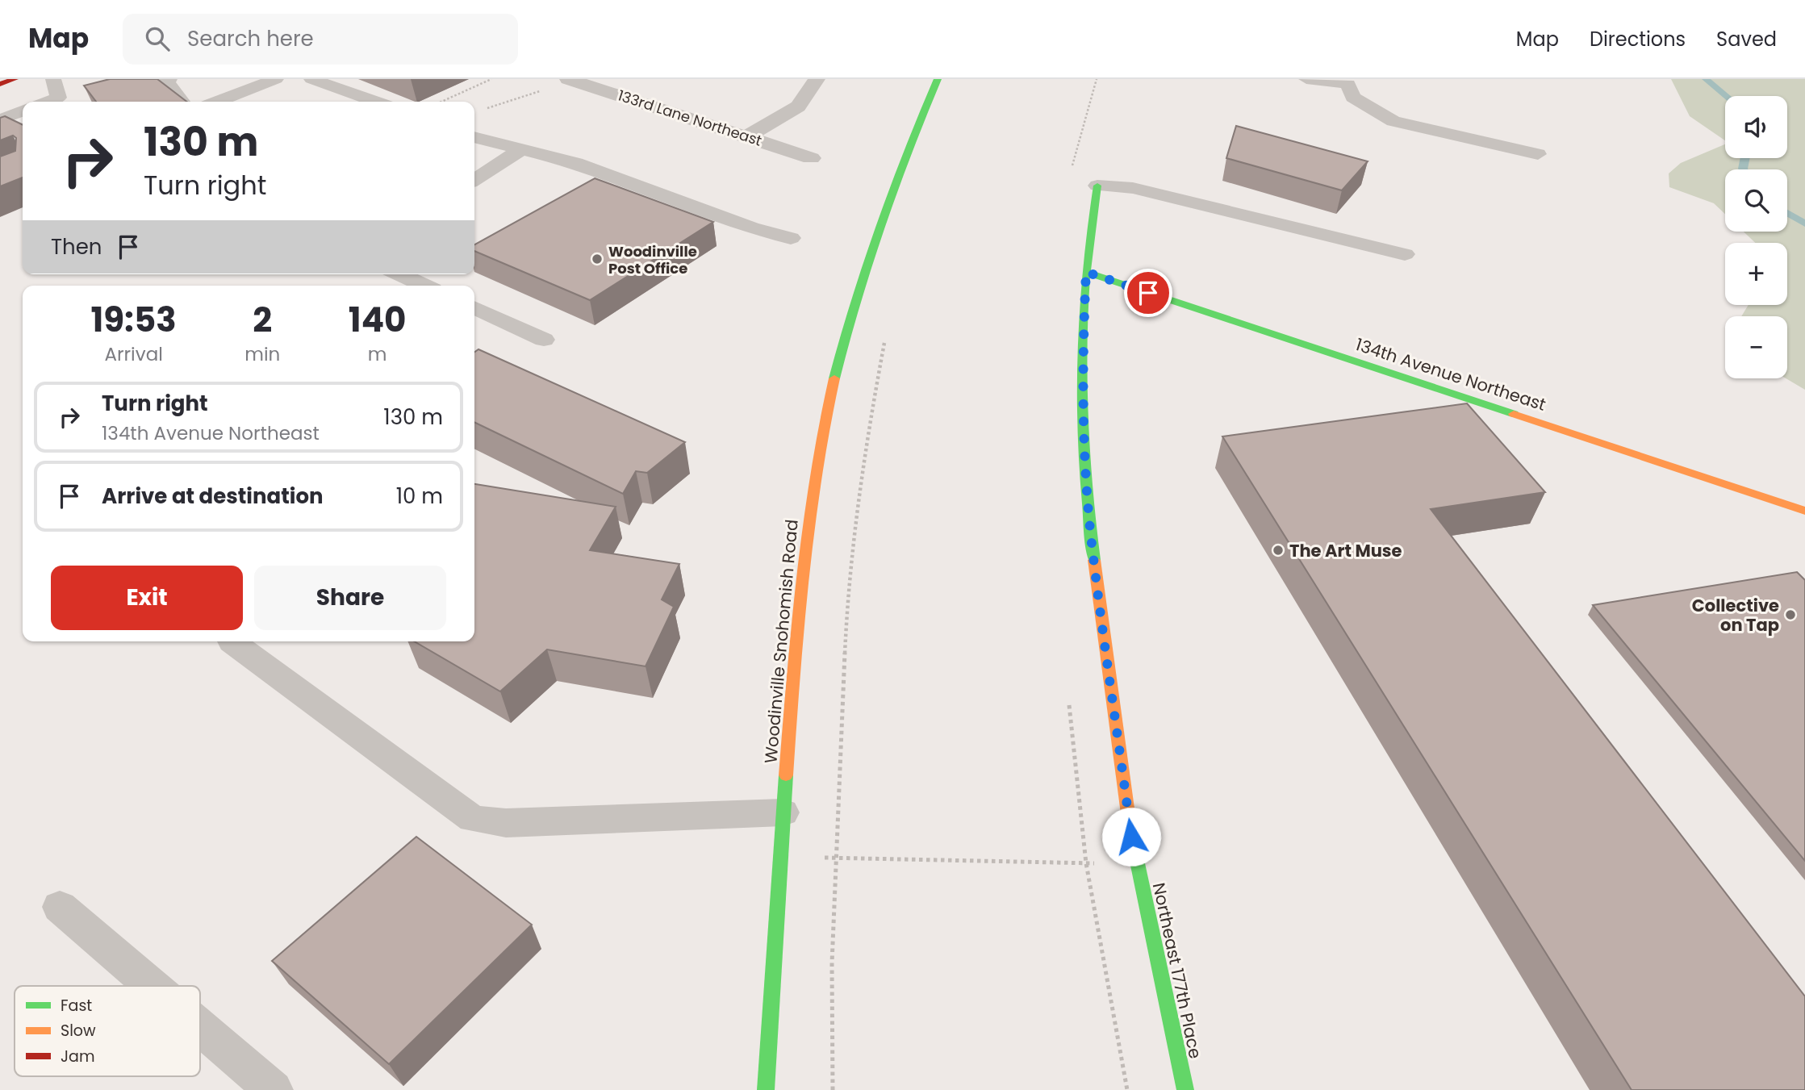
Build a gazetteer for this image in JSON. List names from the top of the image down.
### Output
{
  "streets": {
    "street": [
      "133rd Lane Northeast",
      "134th Avenue Northeast",
      "Woodinville Snohomish Road",
      "Northeast 177th Place"
    ]
  },
  "crossings": [
    ["134th Avenue Northeast", "Northeast 177th Place"]
  ],
  "places": ["Woodinville Post Office", "The Art Muse", "Collective on Tap"],
  "legend": ["Fast", "Slow", "Jam"],
  "page": {
    "header": "Map",
    "search": "Search here",
    "nav": ["Map", "Directions", "Saved"],
    "map_buttons": ["+", "−"],
    "turn": ["130 m", "Turn right"],
    "then": "Then",
    "eta": [
      "19:53",
      "Arrival",
      "2",
      "min",
      "140",
      "m"
    ],
    "list": [
      {
        "name": "Turn right",
        "note": "134th Avenue Northeast",
        "value": "130 m"
      },
      {
        "name": "Arrive at destination",
        "value": "10 m"
      }
    ],
    "buttons": ["Exit", "Share"]
  }
}
